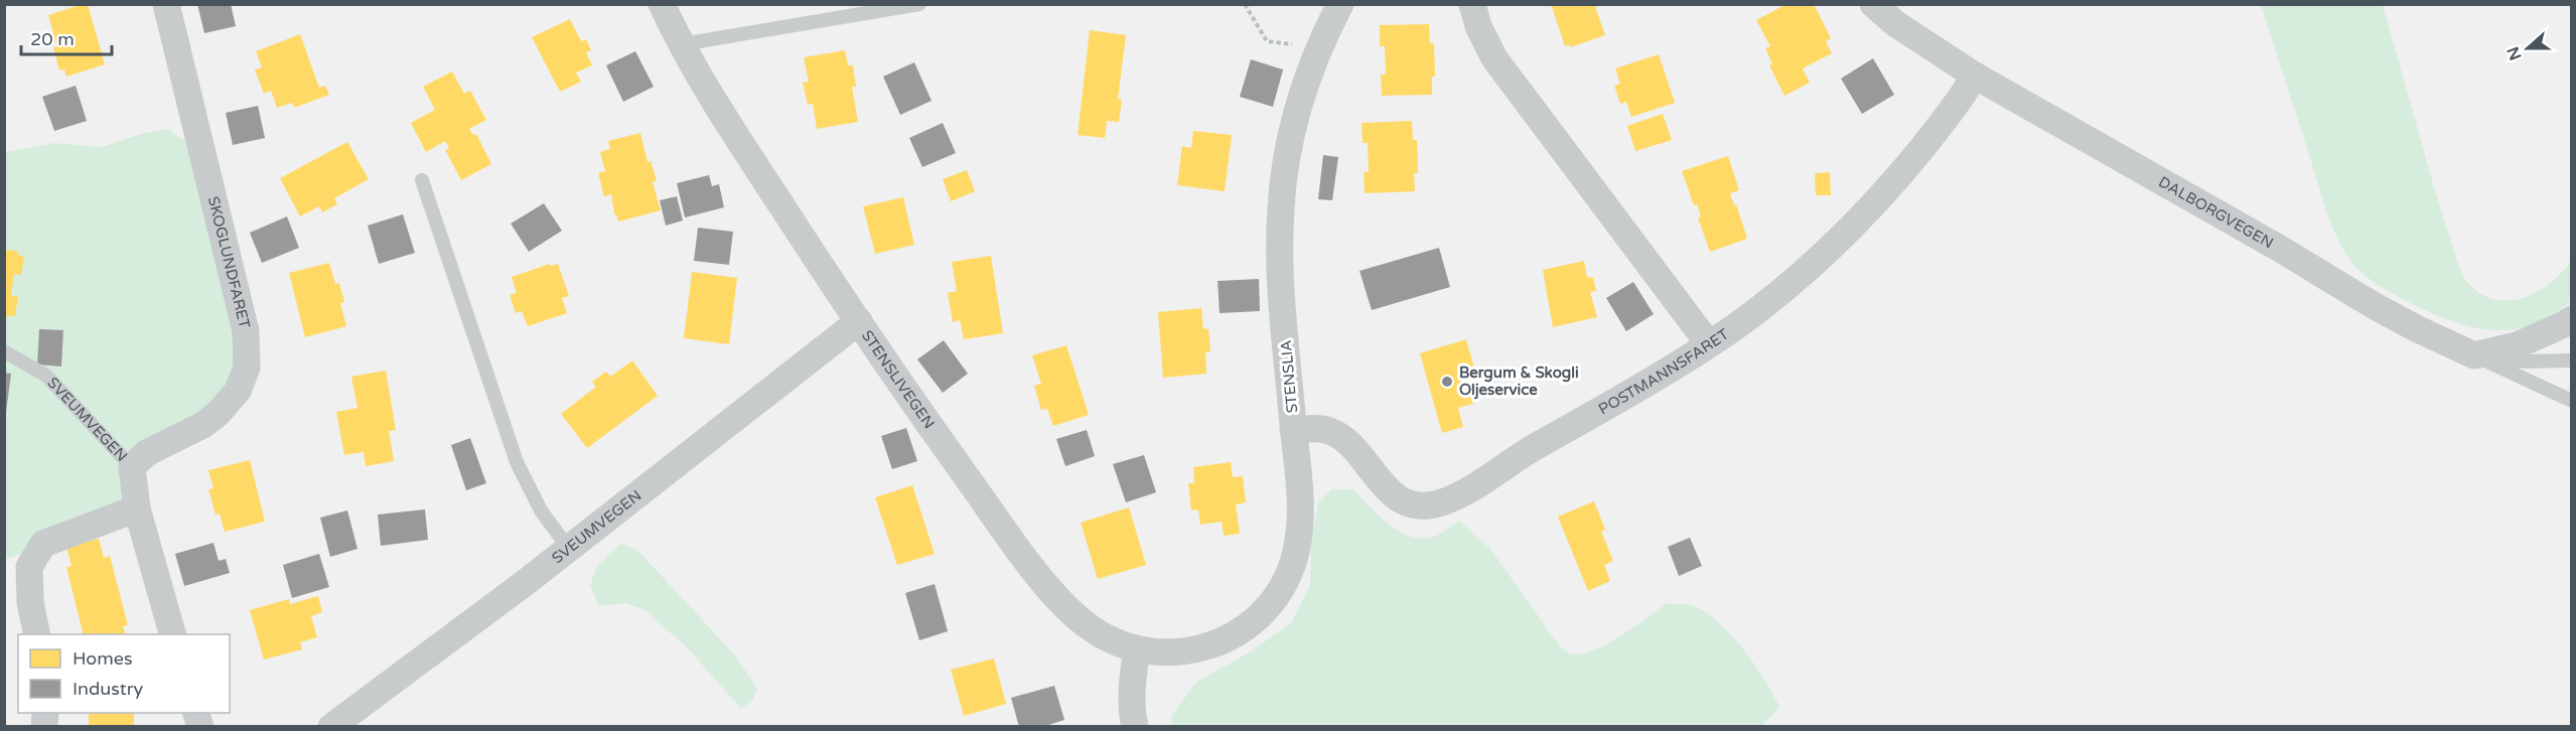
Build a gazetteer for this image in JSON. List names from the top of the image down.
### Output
{
  "streets": {
    "street": [
      "DALBORGVEGEN",
      "SKOGLUNDFARET",
      "POSTMANNSFARET",
      "STENSLIA",
      "STENSLIVEGEN",
      "SVEUMVEGEN"
    ]
  },
  "crossings": [
    ["DALBORGVEGEN", "POSTMANNSFARET"],
    ["SKOGLUNDFARET", "SVEUMVEGEN"],
    ["POSTMANNSFARET", "STENSLIA"],
    ["STENSLIA", "STENSLIVEGEN"],
    ["STENSLIVEGEN", "SVEUMVEGEN"]
  ],
  "places": ["Bergum & Skogli Oljeservice"],
  "legend": ["Homes", "Industry"],
  "scale_bar": "20 m",
  "north": "left"
}
